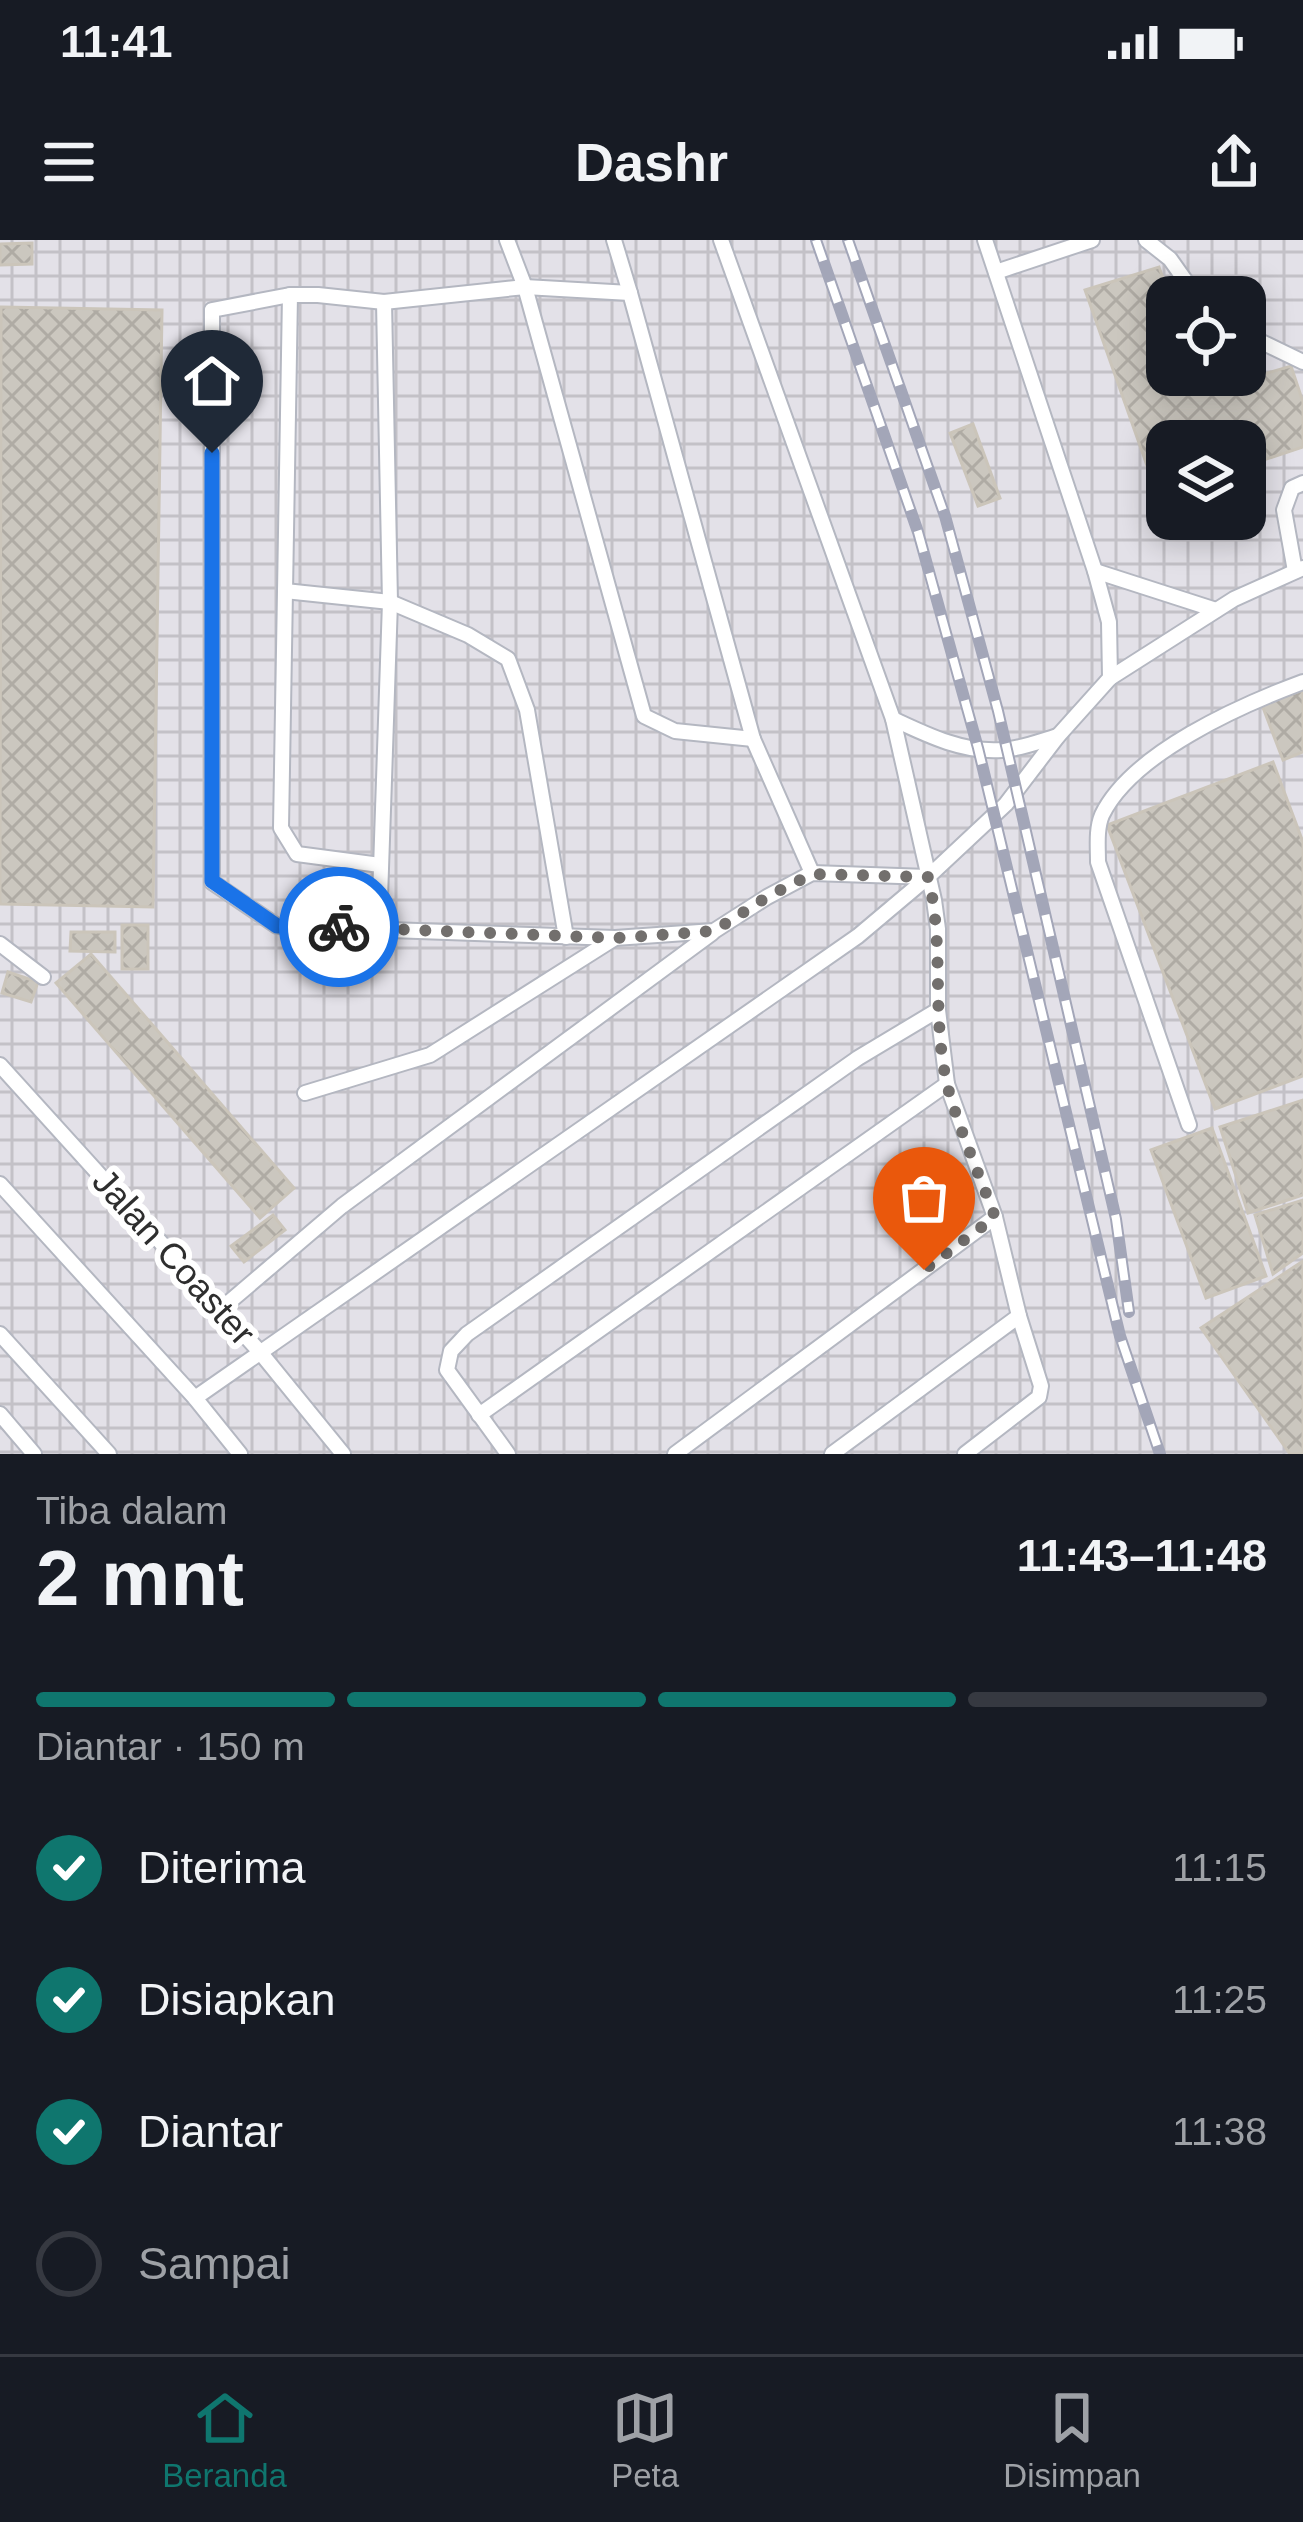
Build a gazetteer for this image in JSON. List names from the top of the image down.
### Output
{
  "streets": {
    "lane": ["Jalan Coaster"]
  },
  "page": {
    "status": "11:41",
    "header": "Dashr",
    "heading": ["2 mnt", "Tiba dalam", "11:43–11:48"],
    "bar": "Diantar · 150 m",
    "list": [
      ["Diterima", "11:15"],
      ["Disiapkan", "11:25"],
      ["Diantar", "11:38"],
      "Sampai"
    ],
    "tabs": ["Beranda", "Peta", "Disimpan"]
  }
}
